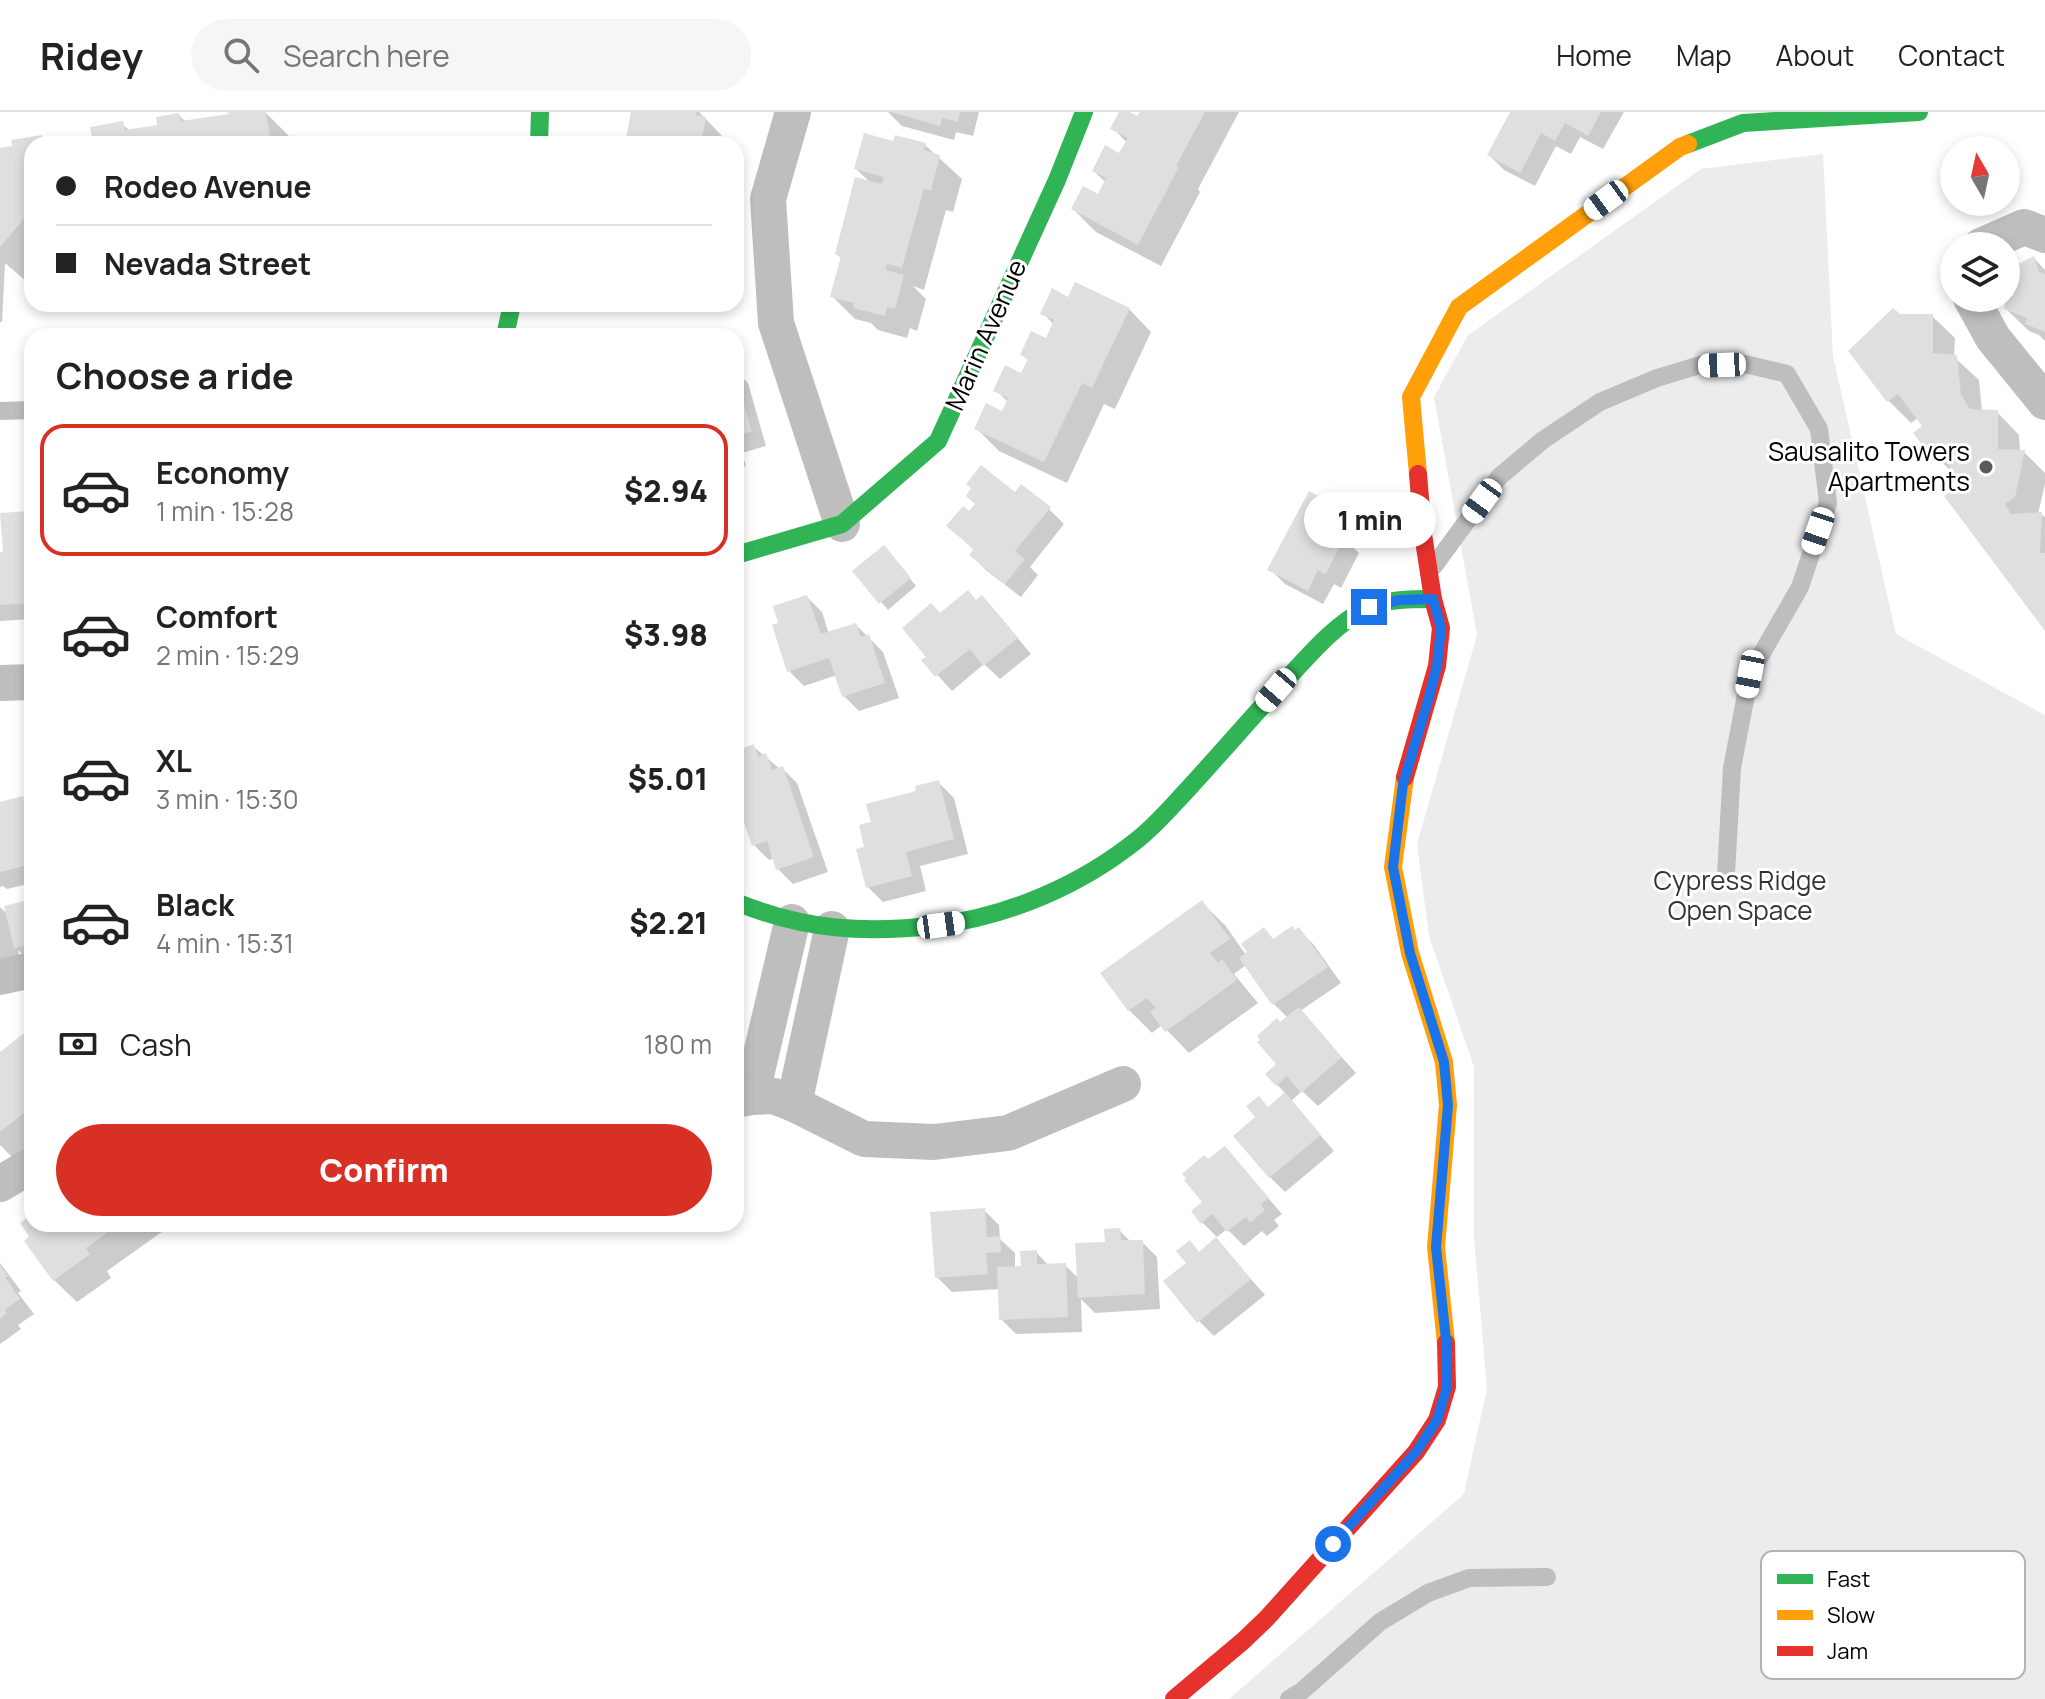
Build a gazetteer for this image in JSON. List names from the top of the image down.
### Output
{
  "streets": {
    "street": ["Marin Avenue"]
  },
  "parks": ["Cypress Ridge Open Space"],
  "places": ["Sausalito Towers Apartments"],
  "legend": ["Fast", "Slow", "Jam"],
  "north": "top",
  "page": {
    "header": "Ridey",
    "search": "Search here",
    "nav": [
      "Home",
      "Map",
      "About",
      "Contact"
    ],
    "banner": ["Rodeo Avenue", "Nevada Street"],
    "heading": "Choose a ride",
    "list": [
      {
        "name": "Economy",
        "note": "1 min · 15:28",
        "value": "$2.94"
      },
      {
        "name": "Comfort",
        "note": "2 min · 15:29",
        "value": "$3.98"
      },
      {
        "name": "XL",
        "note": "3 min · 15:30",
        "value": "$5.01"
      },
      {
        "name": "Black",
        "note": "4 min · 15:31",
        "value": "$2.21"
      }
    ],
    "bubble": "1 min",
    "pay": ["Cash", "180 m"],
    "buttons": "Confirm"
  }
}
